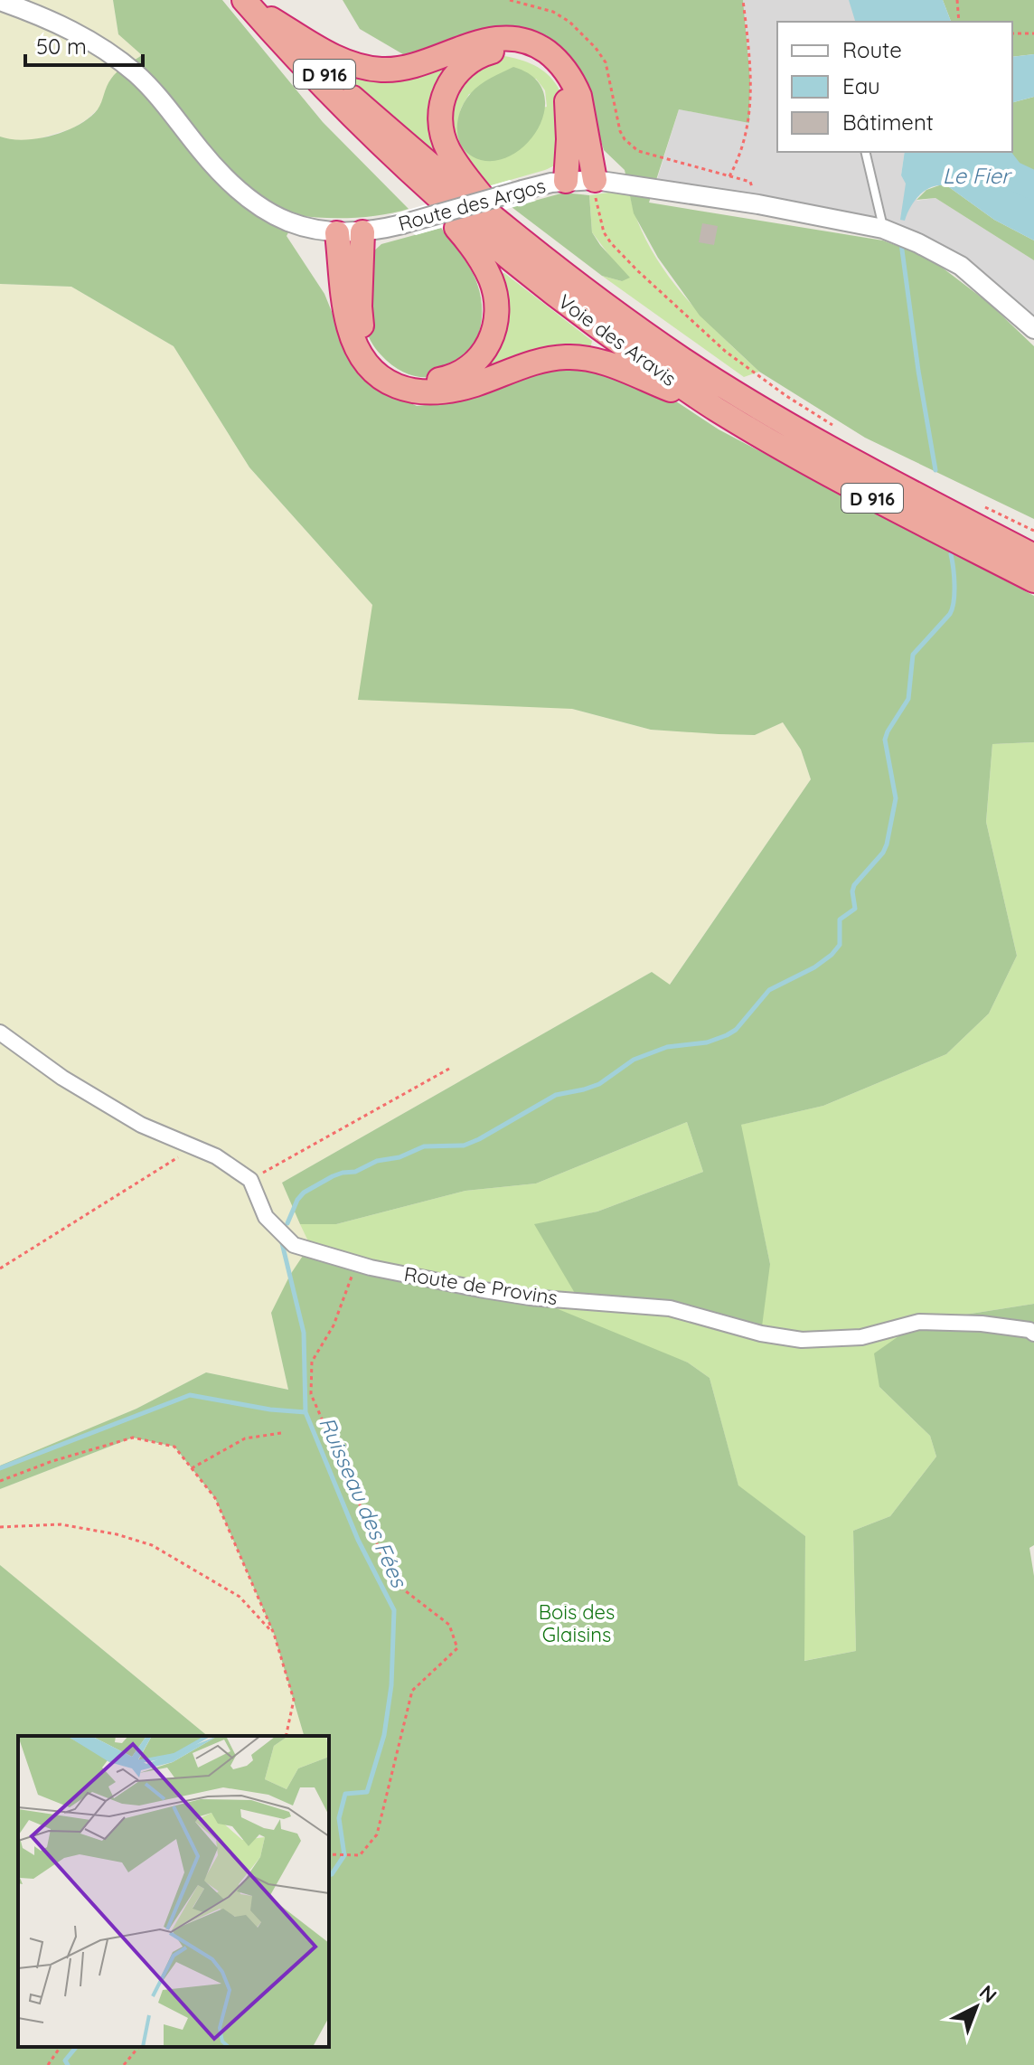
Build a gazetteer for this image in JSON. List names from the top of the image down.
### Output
{
  "streets": {
    "highway": ["D 916", "Voie des Aravis"],
    "street": ["Route des Argos", "Route de Provins"]
  },
  "water": ["Le Fier", "Ruisseau des Fées"],
  "parks": ["Bois des Glaisins"],
  "legend": ["Route", "Eau", "Bâtiment"],
  "scale_bar": "50 m",
  "north": "top right"
}
